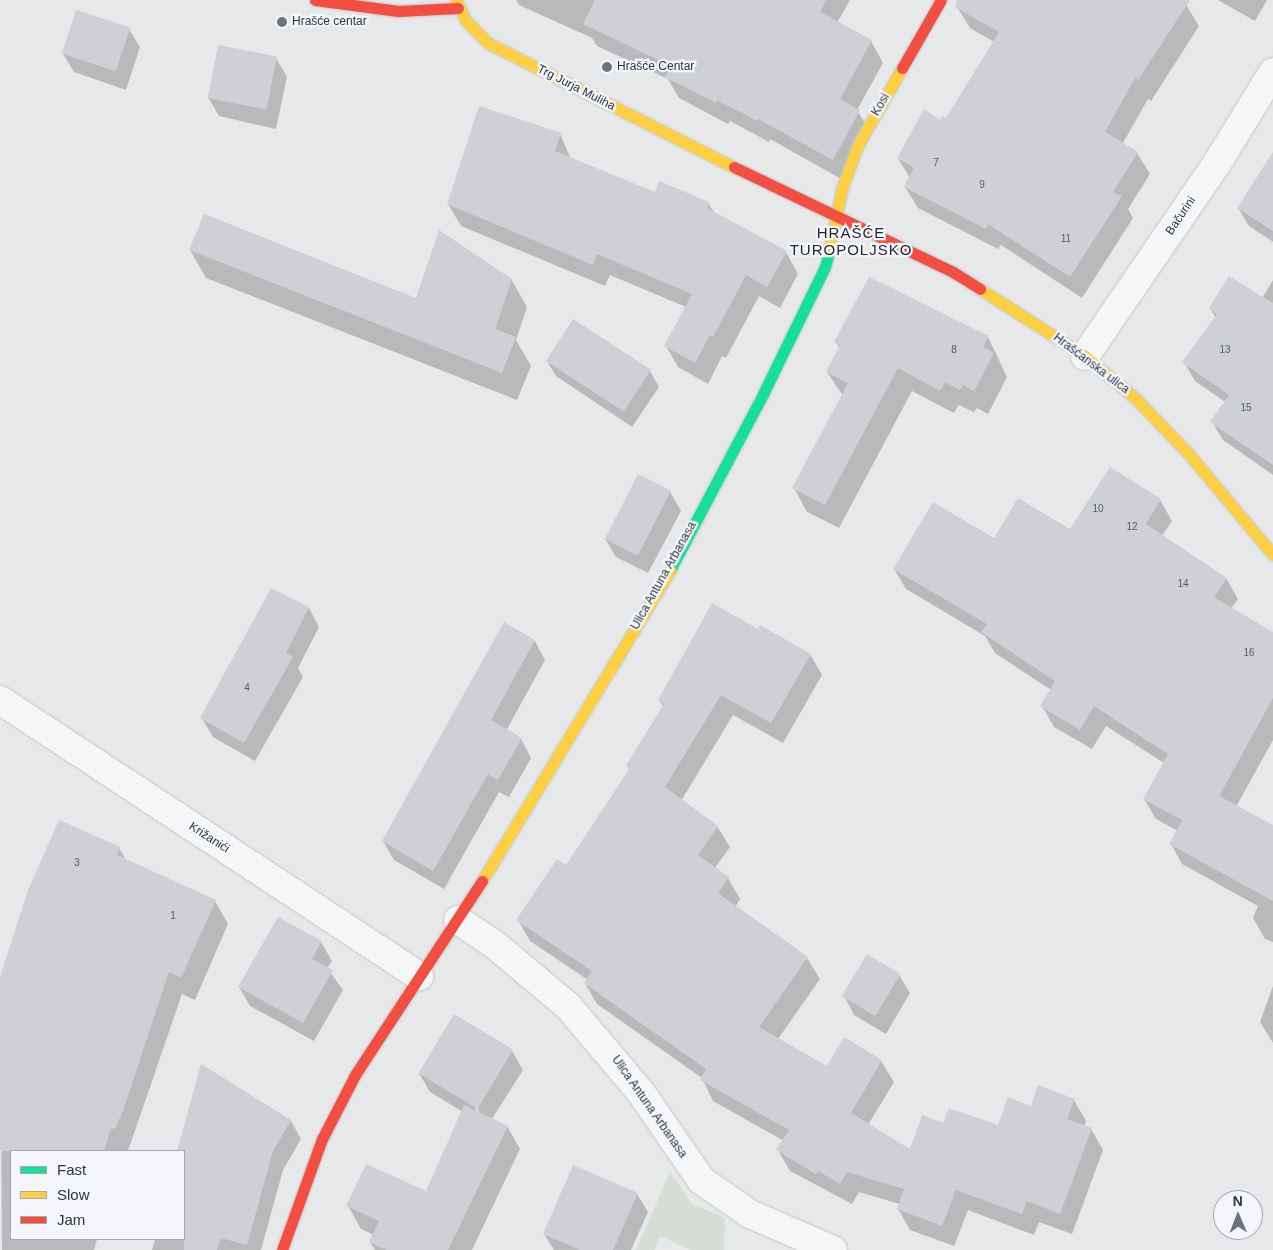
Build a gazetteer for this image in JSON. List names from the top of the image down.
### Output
{
  "streets": {
    "main road": [
      "Trg Jurja Muliha",
      "Kosi",
      "Hrašćanska ulica",
      "Ulica Antuna Arbanasa"
    ],
    "street": ["Bačurini", "Križanići"]
  },
  "crossings": [
    ["Trg Jurja Muliha", "Kosi"],
    ["Trg Jurja Muliha", "Hrašćanska ulica"],
    ["Trg Jurja Muliha", "Ulica Antuna Arbanasa"],
    ["Kosi", "Hrašćanska ulica"],
    ["Kosi", "Ulica Antuna Arbanasa"],
    ["Bačurini", "Hrašćanska ulica"],
    ["Hrašćanska ulica", "Ulica Antuna Arbanasa"],
    ["Ulica Antuna Arbanasa", "Križanići"]
  ],
  "districts": ["HRAŠĆE TUROPOLJSKO"],
  "places": ["Hrašće centar", "Hrašće Centar"],
  "house_numbers": [
    "7",
    "9",
    "11",
    "8",
    "13",
    "15",
    "10",
    "12",
    "14",
    "16",
    "4",
    "3",
    "1"
  ],
  "legend": ["Fast", "Slow", "Jam"],
  "north": "top"
}
